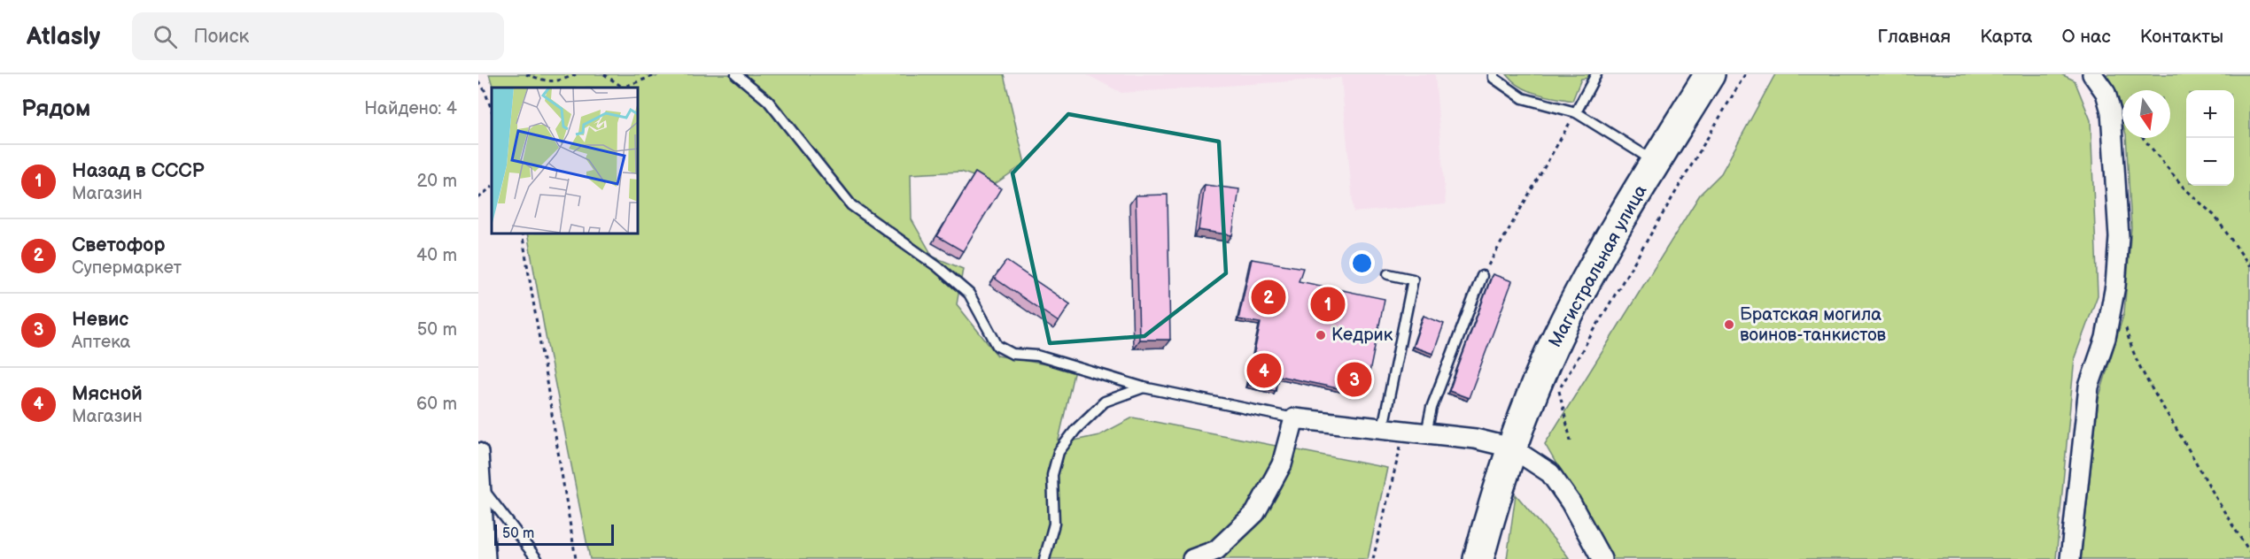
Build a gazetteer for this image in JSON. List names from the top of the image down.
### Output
{
  "streets": {
    "main road": ["Магистральная улица"]
  },
  "places": ["Братская могила воинов-танкистов", "Кедрик"],
  "scale_bar": "50 m",
  "north": "bottom",
  "page": {
    "header": "Atlasly",
    "search": "Поиск",
    "nav": [
      "Главная",
      "Карта",
      "О нас",
      "Контакты"
    ],
    "heading": ["Рядом", "Найдено: 4"],
    "map_buttons": ["+", "−"],
    "list": [
      {
        "mark": "1",
        "name": "Назад в СССР",
        "note": "Магазин",
        "value": "20 m"
      },
      {
        "mark": "2",
        "name": "Светофор",
        "note": "Супермаркет",
        "value": "40 m"
      },
      {
        "mark": "3",
        "name": "Невис",
        "note": "Аптека",
        "value": "50 m"
      },
      {
        "mark": "4",
        "name": "Мясной",
        "note": "Магазин",
        "value": "60 m"
      }
    ],
    "pins": [
      "2",
      "1",
      "4",
      "3"
    ],
    "scale": "50 m"
  }
}
